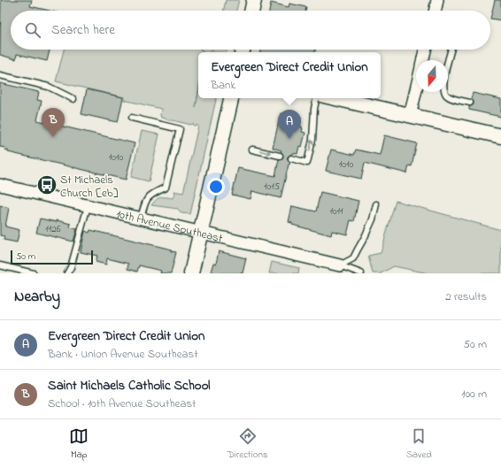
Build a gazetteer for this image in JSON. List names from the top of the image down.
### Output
{
  "streets": {
    "street": ["10th Avenue Southeast"]
  },
  "places": {
    "bus stop": ["St Michaels Church [eb]"]
  },
  "house_numbers": [
    "1010",
    "1010",
    "1015",
    "1011",
    "1126"
  ],
  "scale_bar": "50 m",
  "north": "bottom",
  "page": {
    "search": "Search here",
    "popup": ["Evergreen Direct Credit Union", "Bank"],
    "pins": ["B", "A"],
    "scale": "50 m",
    "heading": ["Nearby", "2 results"],
    "list": [
      {
        "mark": "A",
        "name": "Evergreen Direct Credit Union",
        "note": "Bank · Union Avenue Southeast",
        "value": "50 m"
      },
      {
        "mark": "B",
        "name": "Saint Michaels Catholic School",
        "note": "School · 10th Avenue Southeast",
        "value": "100 m"
      }
    ],
    "nav": ["Map", "Directions", "Saved"]
  }
}
